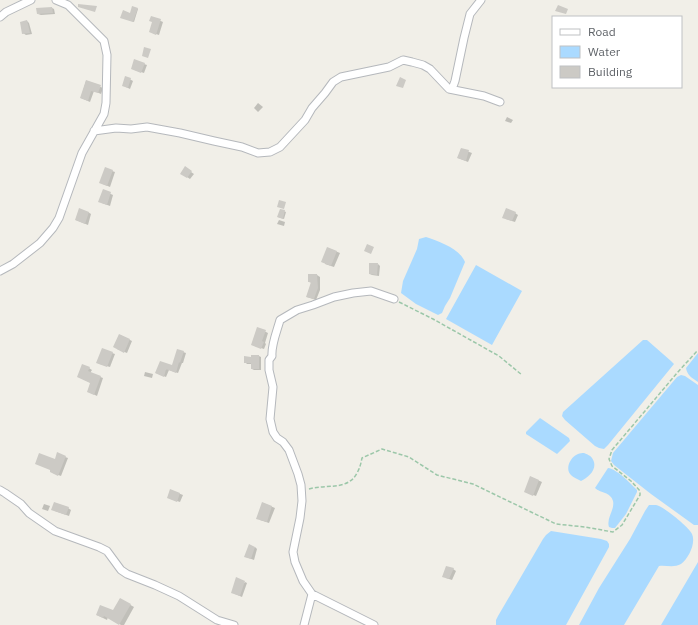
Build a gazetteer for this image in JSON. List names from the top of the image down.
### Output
{
  "legend": ["Road", "Water", "Building"]
}
